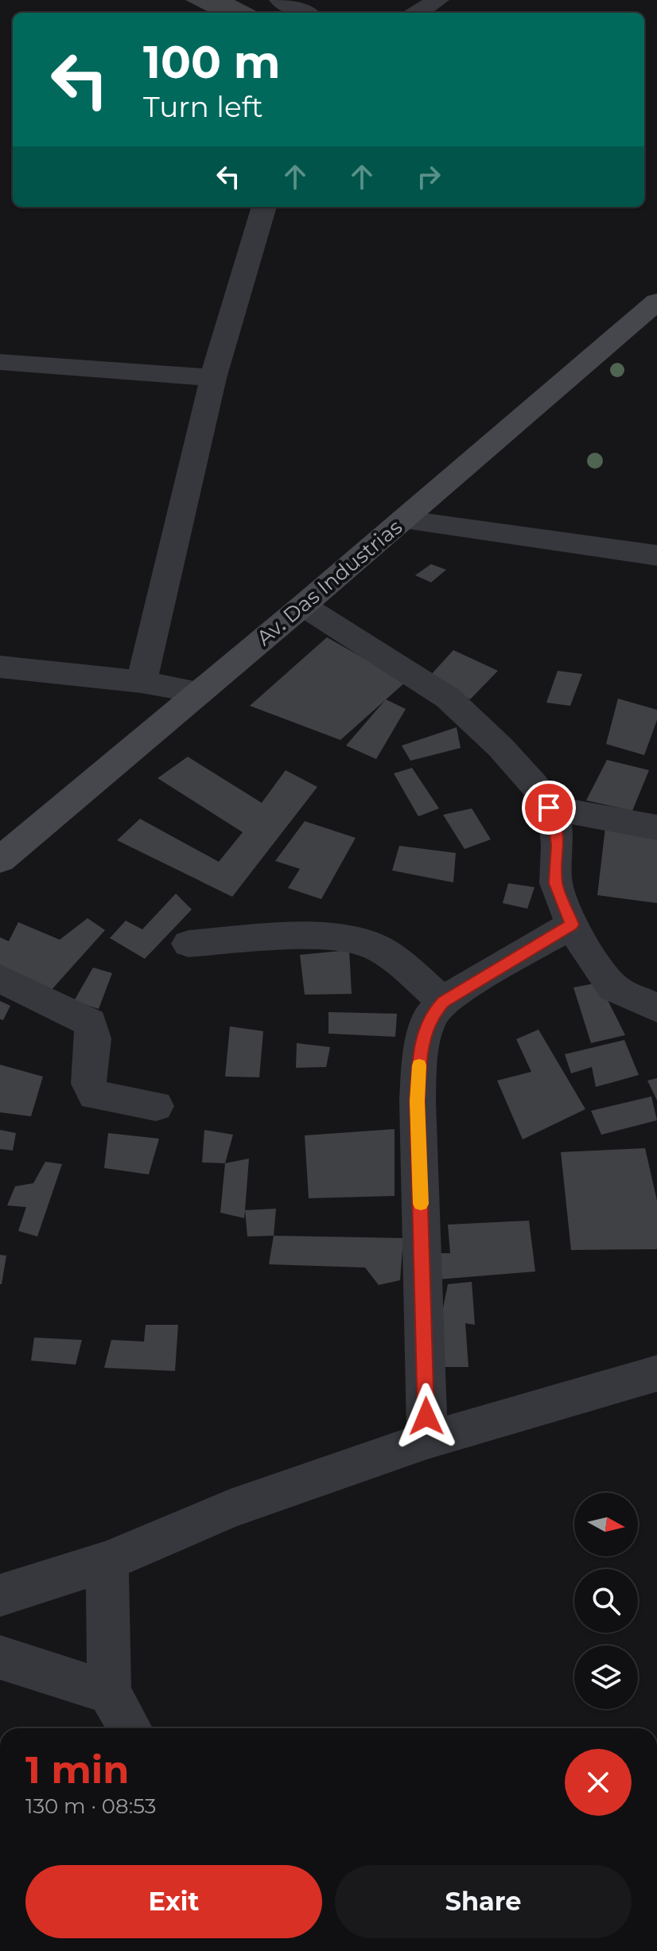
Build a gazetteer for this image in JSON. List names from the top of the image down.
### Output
{
  "streets": {
    "main road": ["Av. Das Industrias"]
  },
  "north": "right",
  "page": {
    "turn": ["100 m", "Turn left"],
    "heading": ["1 min", "130 m · 08:53"],
    "buttons": ["Exit", "Share"]
  }
}
